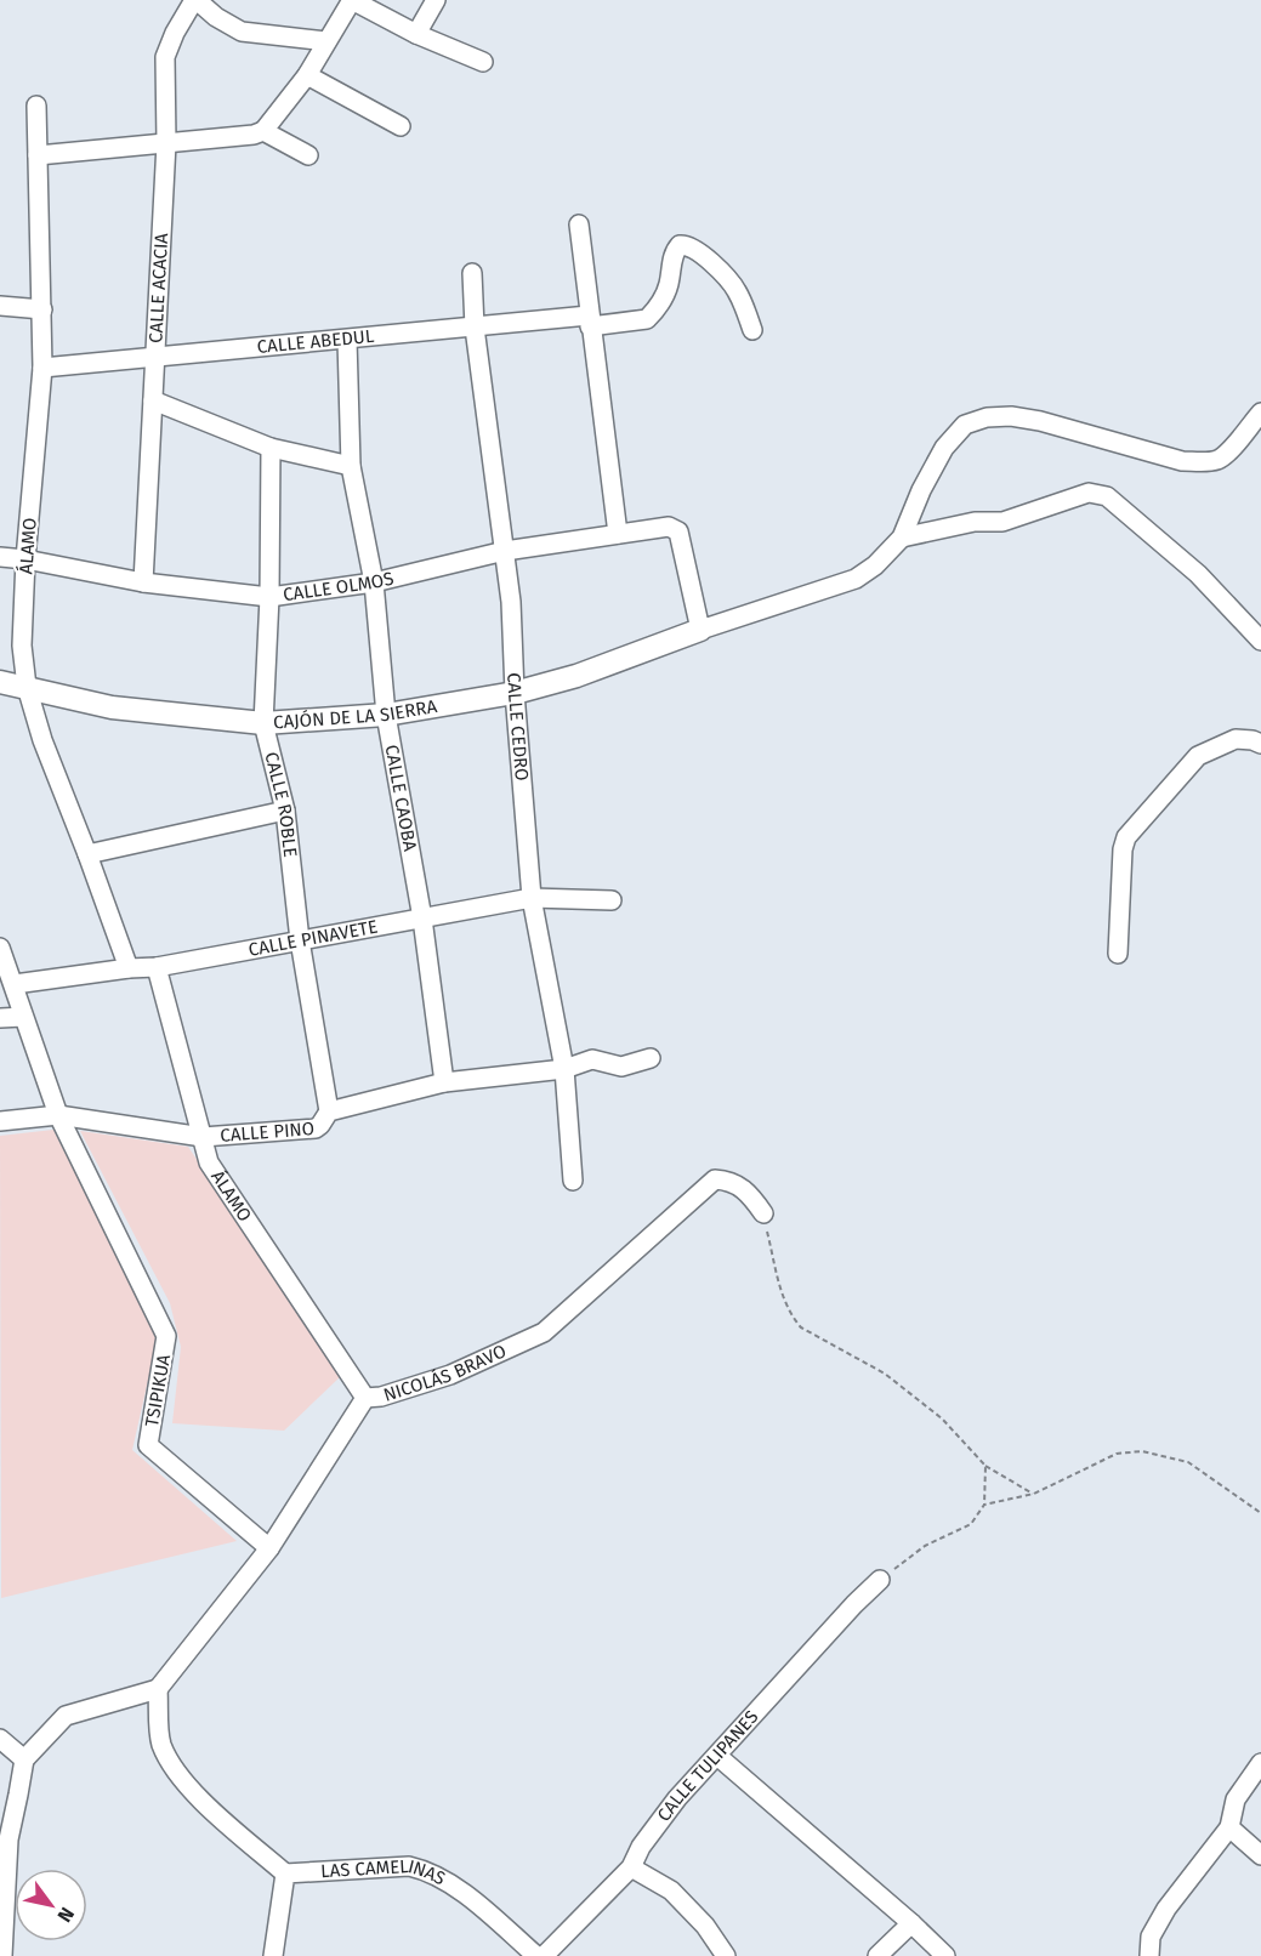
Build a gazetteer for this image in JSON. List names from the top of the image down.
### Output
{
  "streets": {
    "street": [
      "CALLE ACACIA",
      "CALLE ABEDUL",
      "ÁLAMO",
      "CALLE OLMOS",
      "CAJÓN DE LA SIERRA",
      "CALLE CEDRO",
      "CALLE CAOBA",
      "CALLE ROBLE",
      "CALLE PINAVETE",
      "CALLE PINO",
      "NICOLÁS BRAVO",
      "TSIPIKUA",
      "CALLE TULIPANES",
      "LAS CAMELINAS"
    ]
  },
  "crossings": [
    ["CALLE ACACIA", "CALLE ABEDUL"],
    ["CALLE ACACIA", "CALLE OLMOS"],
    ["CALLE ABEDUL", "ÁLAMO"],
    ["CALLE ABEDUL", "CALLE CEDRO"],
    ["CALLE ABEDUL", "CALLE CAOBA"],
    ["ÁLAMO", "CALLE OLMOS"],
    ["ÁLAMO", "CAJÓN DE LA SIERRA"],
    ["ÁLAMO", "CALLE PINAVETE"],
    ["ÁLAMO", "CALLE PINO"],
    ["ÁLAMO", "NICOLÁS BRAVO"],
    ["CALLE OLMOS", "CAJÓN DE LA SIERRA"],
    ["CALLE OLMOS", "CALLE CEDRO"],
    ["CALLE OLMOS", "CALLE CAOBA"],
    ["CALLE OLMOS", "CALLE ROBLE"],
    ["CAJÓN DE LA SIERRA", "CALLE CEDRO"],
    ["CAJÓN DE LA SIERRA", "CALLE CAOBA"],
    ["CAJÓN DE LA SIERRA", "CALLE ROBLE"],
    ["CALLE CEDRO", "CALLE PINAVETE"],
    ["CALLE CEDRO", "CALLE PINO"],
    ["CALLE CAOBA", "CALLE PINAVETE"],
    ["CALLE CAOBA", "CALLE PINO"],
    ["CALLE ROBLE", "CALLE PINAVETE"],
    ["CALLE ROBLE", "CALLE PINO"],
    ["CALLE PINO", "TSIPIKUA"],
    ["NICOLÁS BRAVO", "TSIPIKUA"]
  ],
  "north": "bottom right"
}
